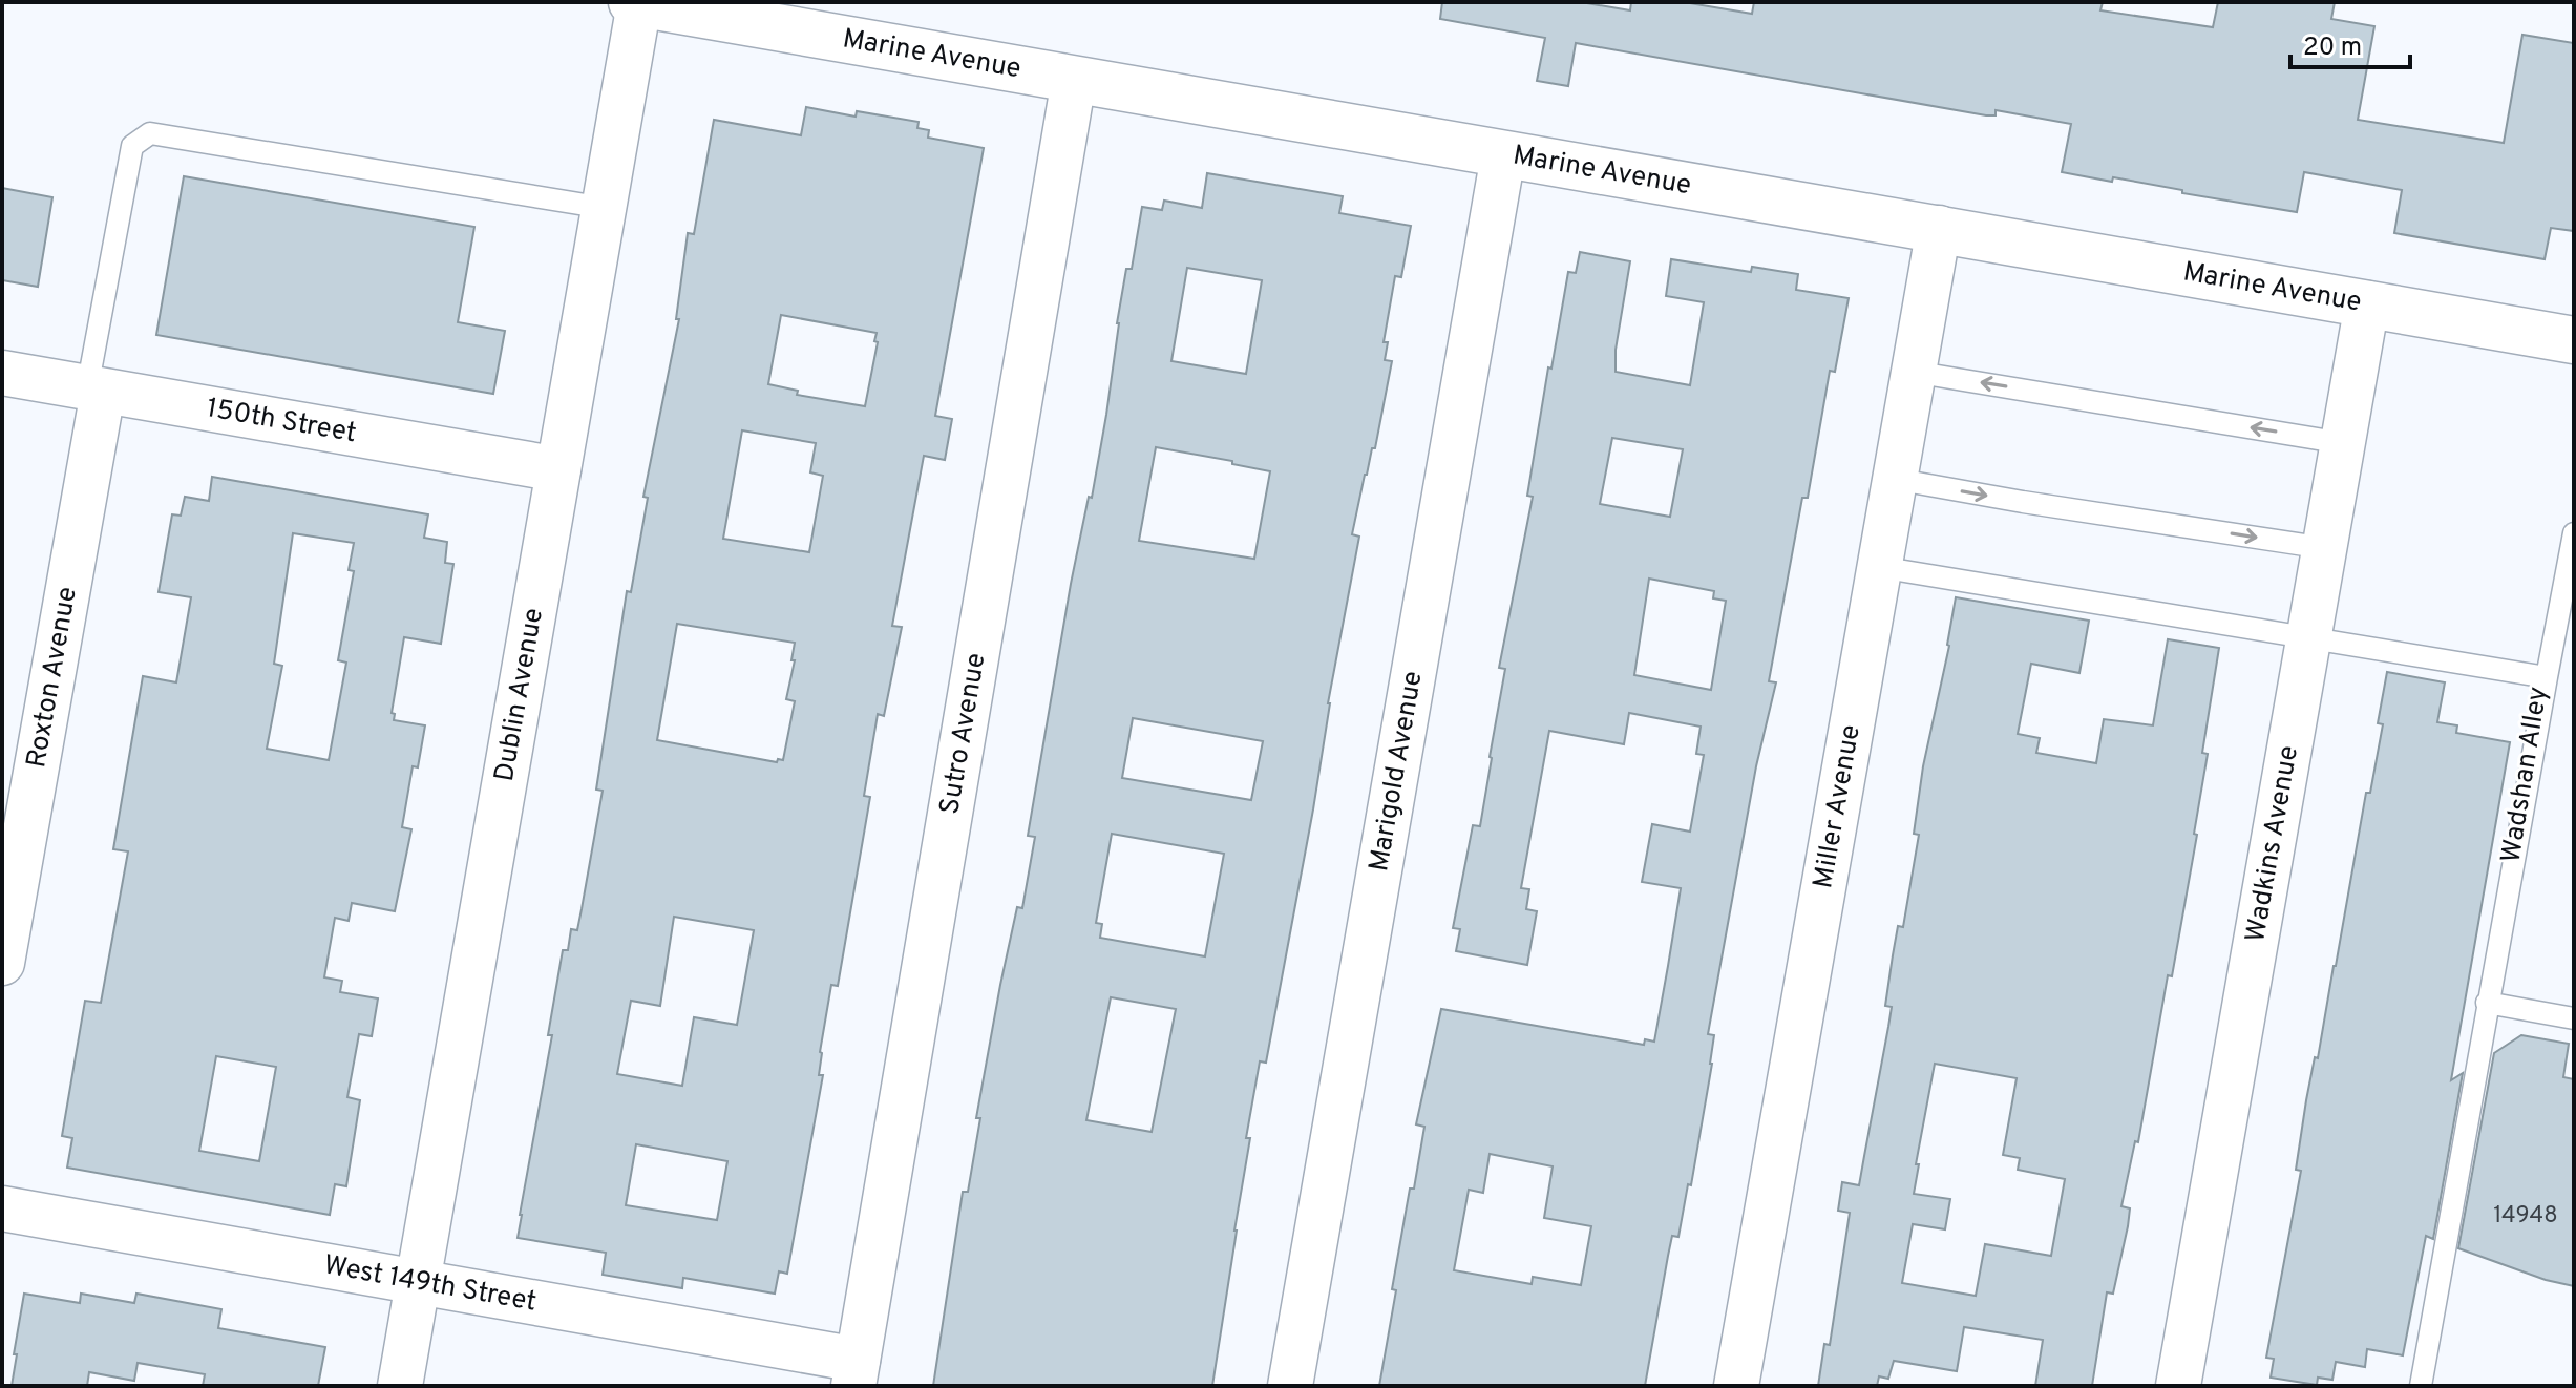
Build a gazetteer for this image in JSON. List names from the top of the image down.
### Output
{
  "streets": {
    "main road": ["Marine Avenue"],
    "street": [
      "150th Street",
      "Roxton Avenue",
      "Dublin Avenue",
      "Sutro Avenue",
      "Marigold Avenue",
      "Miller Avenue",
      "Wadkins Avenue",
      "West 149th Street"
    ],
    "lane": ["Wadshan Alley"]
  },
  "crossings": [
    ["Marine Avenue", "Dublin Avenue"],
    ["Marine Avenue", "Sutro Avenue"],
    ["Marine Avenue", "Marigold Avenue"],
    ["Marine Avenue", "Miller Avenue"],
    ["Marine Avenue", "Wadkins Avenue"],
    ["150th Street", "Roxton Avenue"],
    ["150th Street", "Dublin Avenue"],
    ["Dublin Avenue", "West 149th Street"],
    ["Sutro Avenue", "West 149th Street"],
    ["Wadshan Alley", "Miller Avenue"],
    ["Wadshan Alley", "Wadkins Avenue"]
  ],
  "house_numbers": ["14948"],
  "scale_bar": "20 m"
}
